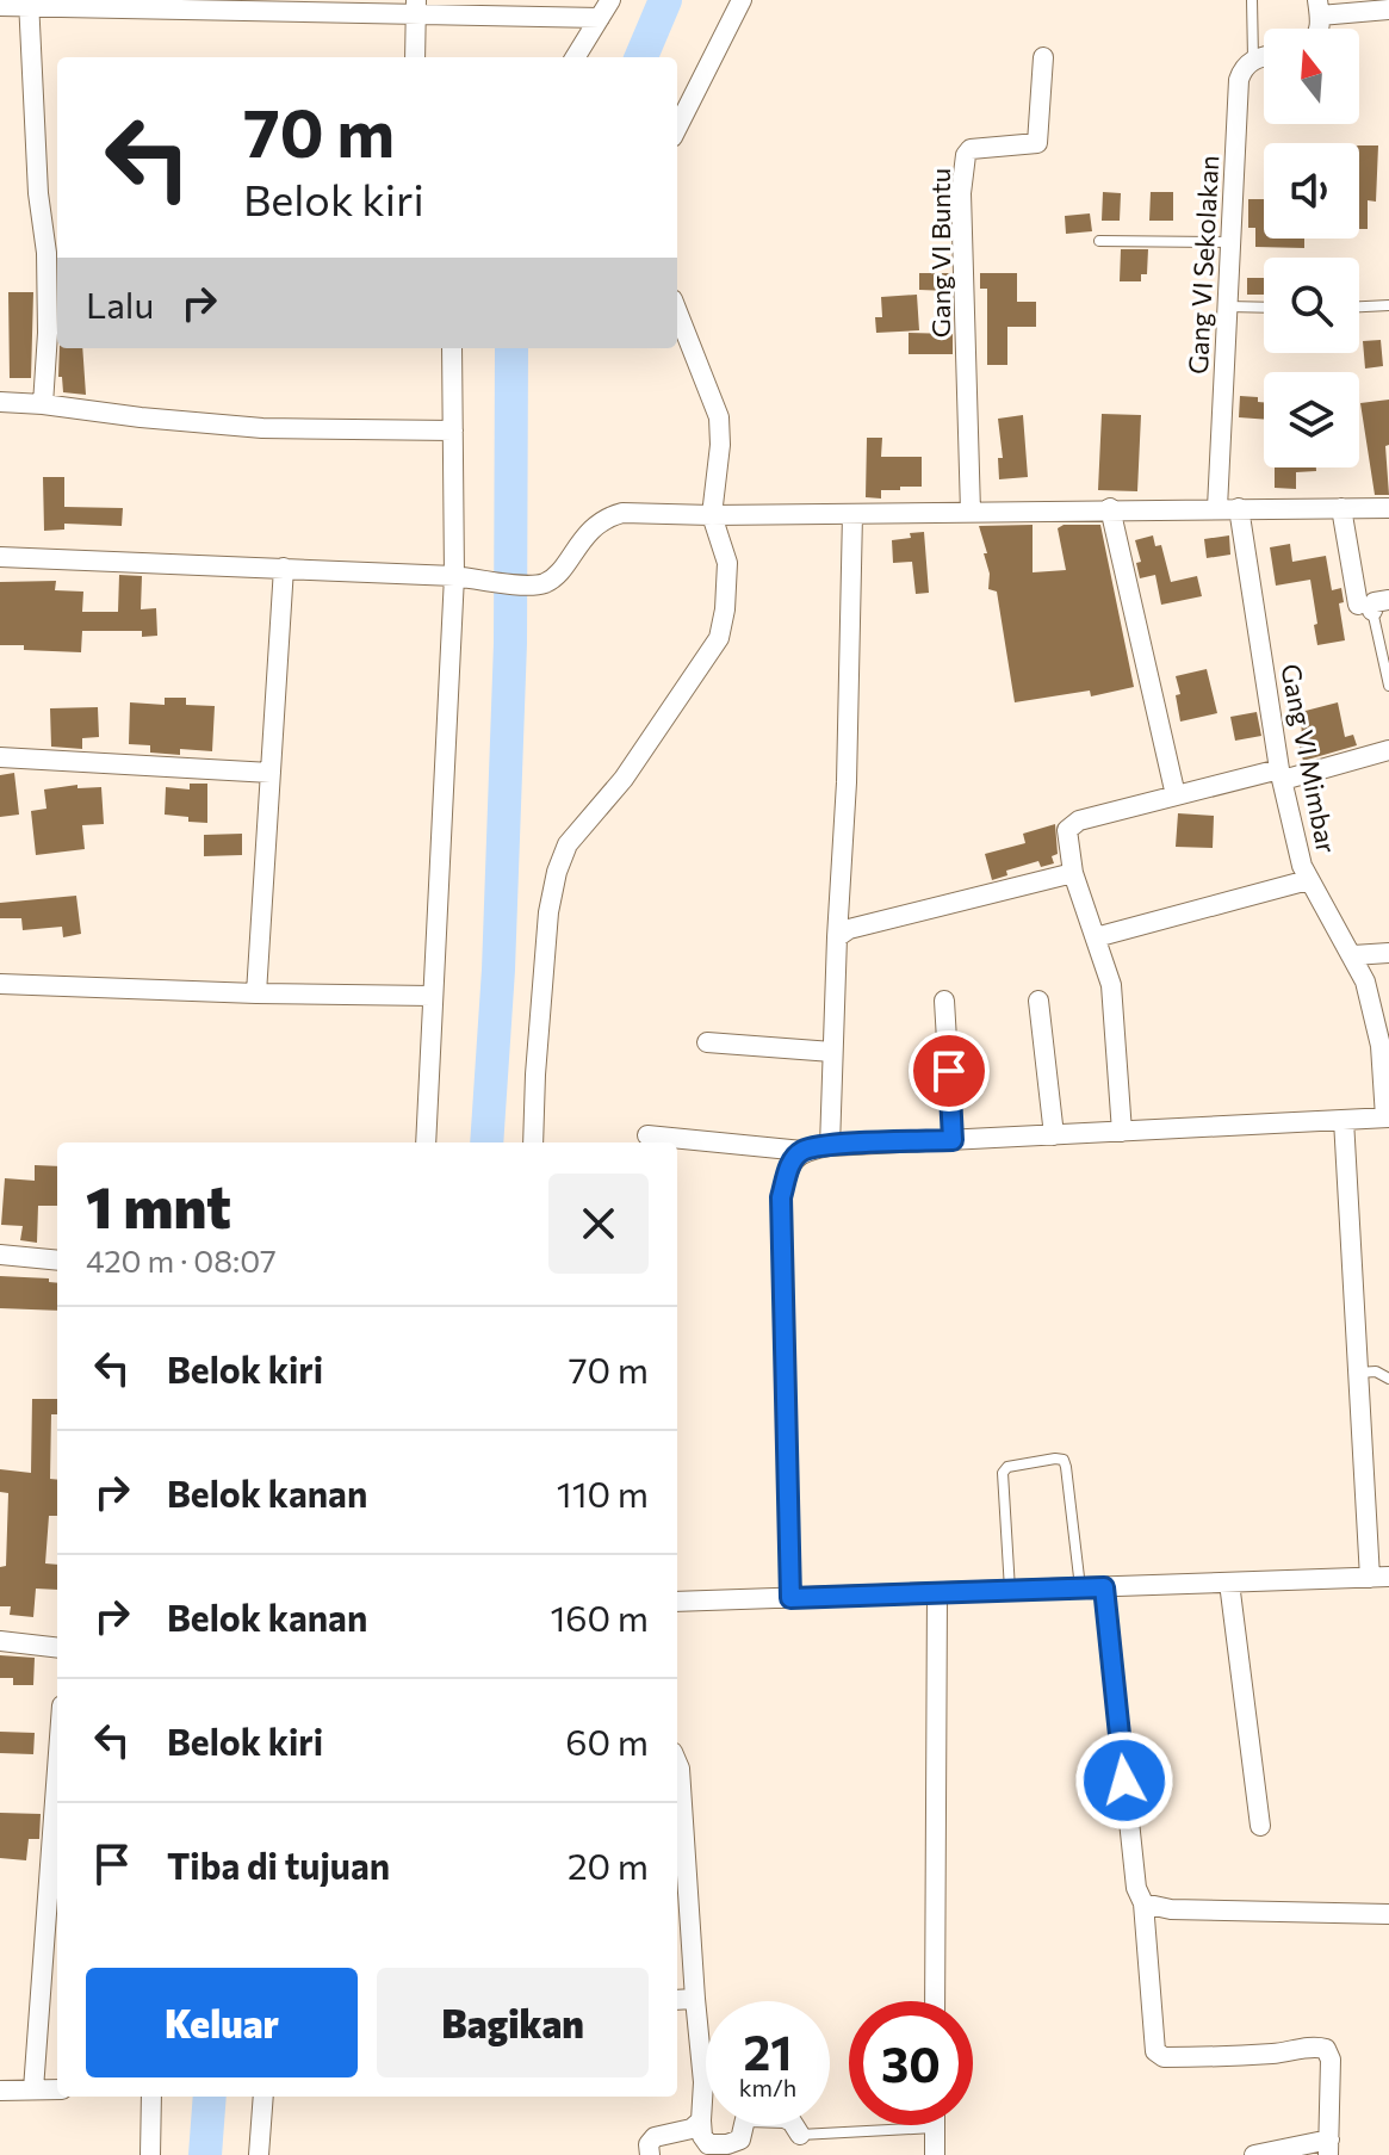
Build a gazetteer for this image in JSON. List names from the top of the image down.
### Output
{
  "streets": {
    "street": ["Gang VI Buntu", "Gang VI Sekolakan", "Gang VI Mimbar"]
  },
  "north": "top",
  "page": {
    "turn": ["70 m", "Belok kiri"],
    "then": "Lalu",
    "heading": ["1 mnt", "420 m · 08:07"],
    "list": [
      {
        "name": "Belok kiri",
        "value": "70 m"
      },
      {
        "name": "Belok kanan",
        "value": "110 m"
      },
      {
        "name": "Belok kanan",
        "value": "160 m"
      },
      {
        "name": "Belok kiri",
        "value": "60 m"
      },
      {
        "name": "Tiba di tujuan",
        "value": "20 m"
      }
    ],
    "buttons": ["Keluar", "Bagikan"],
    "speed": "21 km/h",
    "limit": "30"
  }
}
